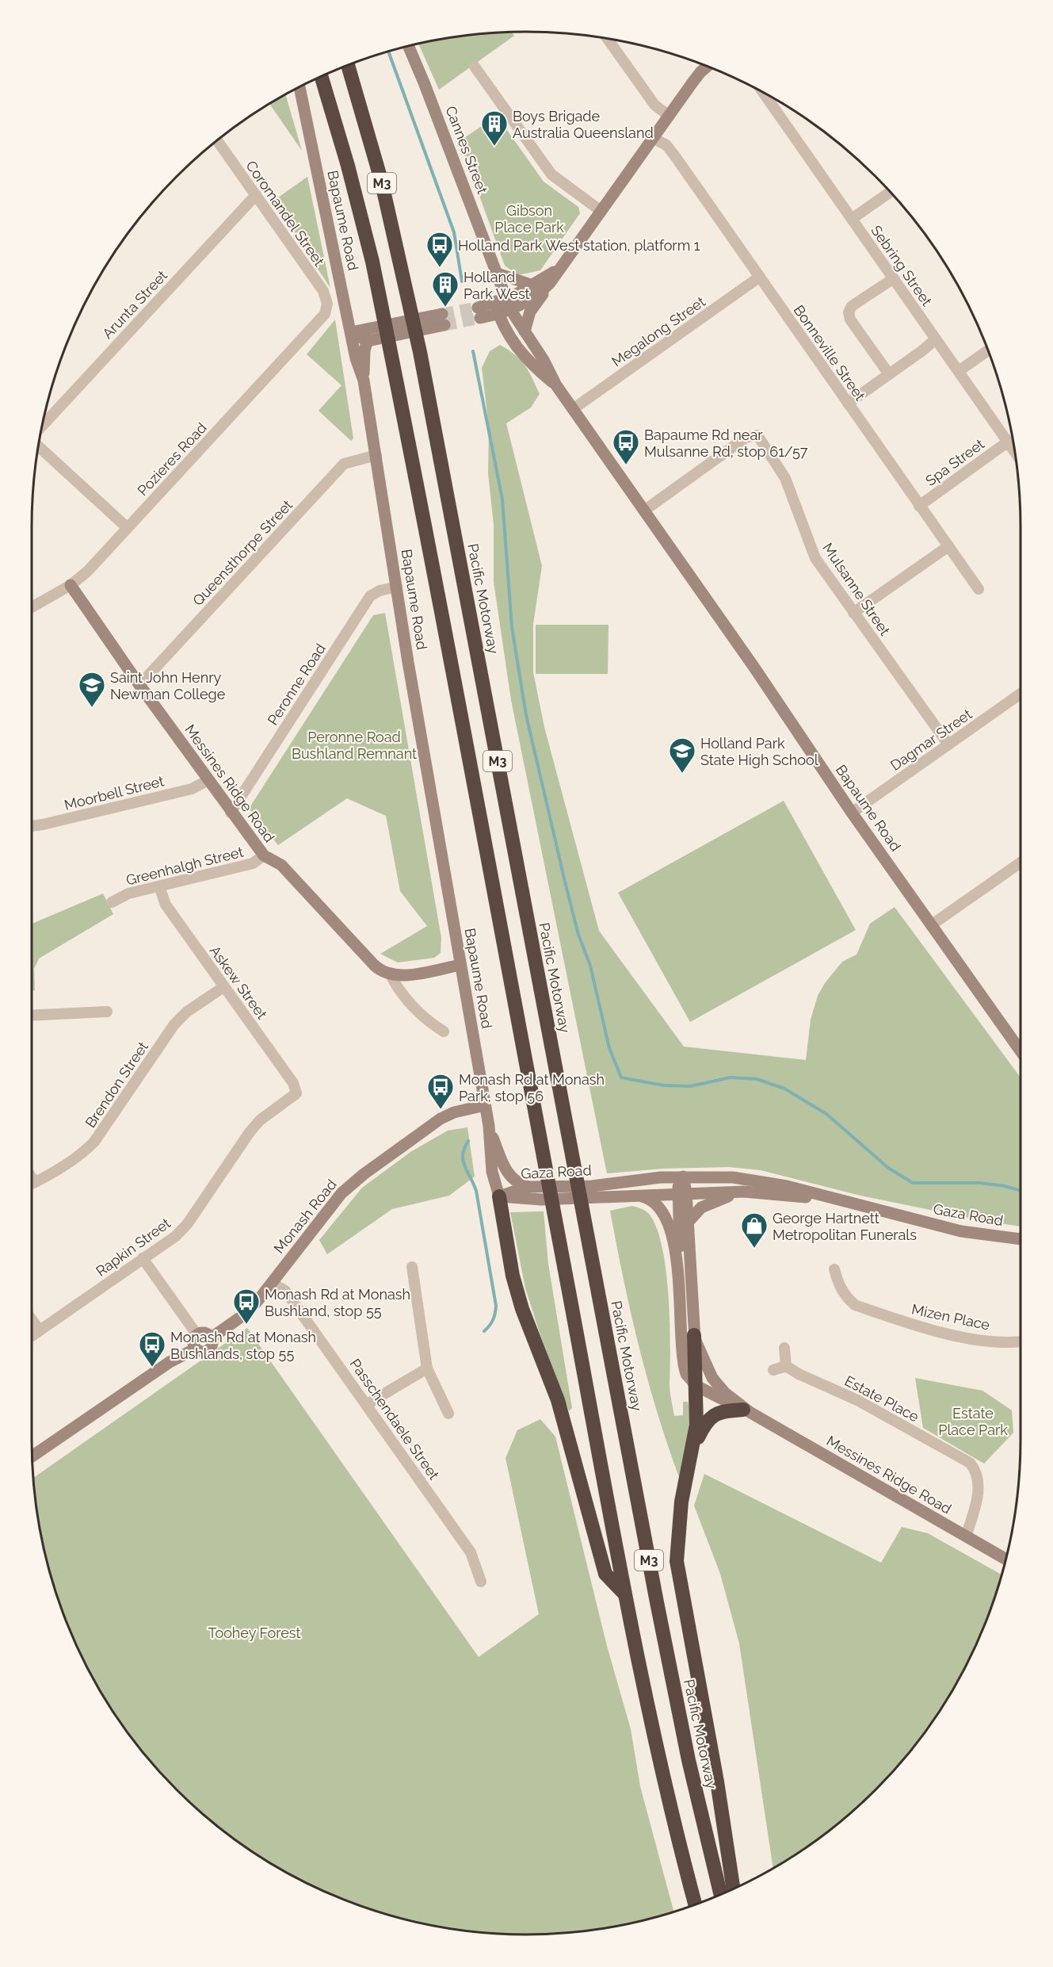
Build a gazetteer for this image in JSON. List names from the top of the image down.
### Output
{
  "streets": {
    "highway": ["M3", "Pacific Motorway"],
    "street": [
      "Cannes Street",
      "Coromandel Street",
      "Bapaume Road",
      "Sebring Street",
      "Arunta Street",
      "Megalong Street",
      "Bonneville Street",
      "Pozieres Road",
      "Spa Street",
      "Queensthorpe Street",
      "Mulsanne Street",
      "Peronne Road",
      "Dagmar Street",
      "Messines Ridge Road",
      "Moorbell Street",
      "Greenhalgh Street",
      "Askew Street",
      "Brendon Street",
      "Gaza Road",
      "Monash Road",
      "Rapkin Street",
      "Mizen Place",
      "Estate Place",
      "Passchendaele Street"
    ]
  },
  "crossings": [
    ["Cannes Street", "Bapaume Road"],
    ["Coromandel Street", "Arunta Street"],
    ["Coromandel Street", "Pozieres Road"],
    ["Bapaume Road", "Megalong Street"],
    ["Bapaume Road", "Queensthorpe Street"],
    ["Bapaume Road", "Mulsanne Street"],
    ["Bapaume Road", "Peronne Road"],
    ["Bapaume Road", "Dagmar Street"],
    ["Bapaume Road", "Gaza Road"],
    ["Bapaume Road", "Monash Road"],
    ["Sebring Street", "Spa Street"],
    ["Megalong Street", "Bonneville Street"],
    ["Bonneville Street", "Spa Street"],
    ["Pozieres Road", "Messines Ridge Road"],
    ["Queensthorpe Street", "Messines Ridge Road"],
    ["Mulsanne Street", "Dagmar Street"],
    ["Peronne Road", "Messines Ridge Road"],
    ["Messines Ridge Road", "Moorbell Street"],
    ["Messines Ridge Road", "Greenhalgh Street"],
    ["Messines Ridge Road", "Gaza Road"],
    ["Messines Ridge Road", "Estate Place"],
    ["Greenhalgh Street", "Askew Street"],
    ["Askew Street", "Brendon Street"],
    ["Askew Street", "Rapkin Street"],
    ["Monash Road", "Passchendaele Street"]
  ],
  "parks": [
    "Gibson Place Park",
    "Peronne Road Bushland Remnant",
    "Estate Place Park",
    "Toohey Forest"
  ],
  "places": {
    "building": ["Boys Brigade Australia Queensland", "Holland Park West"],
    "bus stop": [
      "Holland Park West station, platform 1",
      "Bapaume Rd near Mulsanne Rd, stop 61/57",
      "Monash Rd at Monash Park, stop 56",
      "Monash Rd at Monash Bushland, stop 55",
      "Monash Rd at Monash Bushlands, stop 55"
    ],
    "school or university": ["Saint John Henry Newman College", "Holland Park State High School"],
    "shop": ["George Hartnett Metropolitan Funerals"]
  }
}
